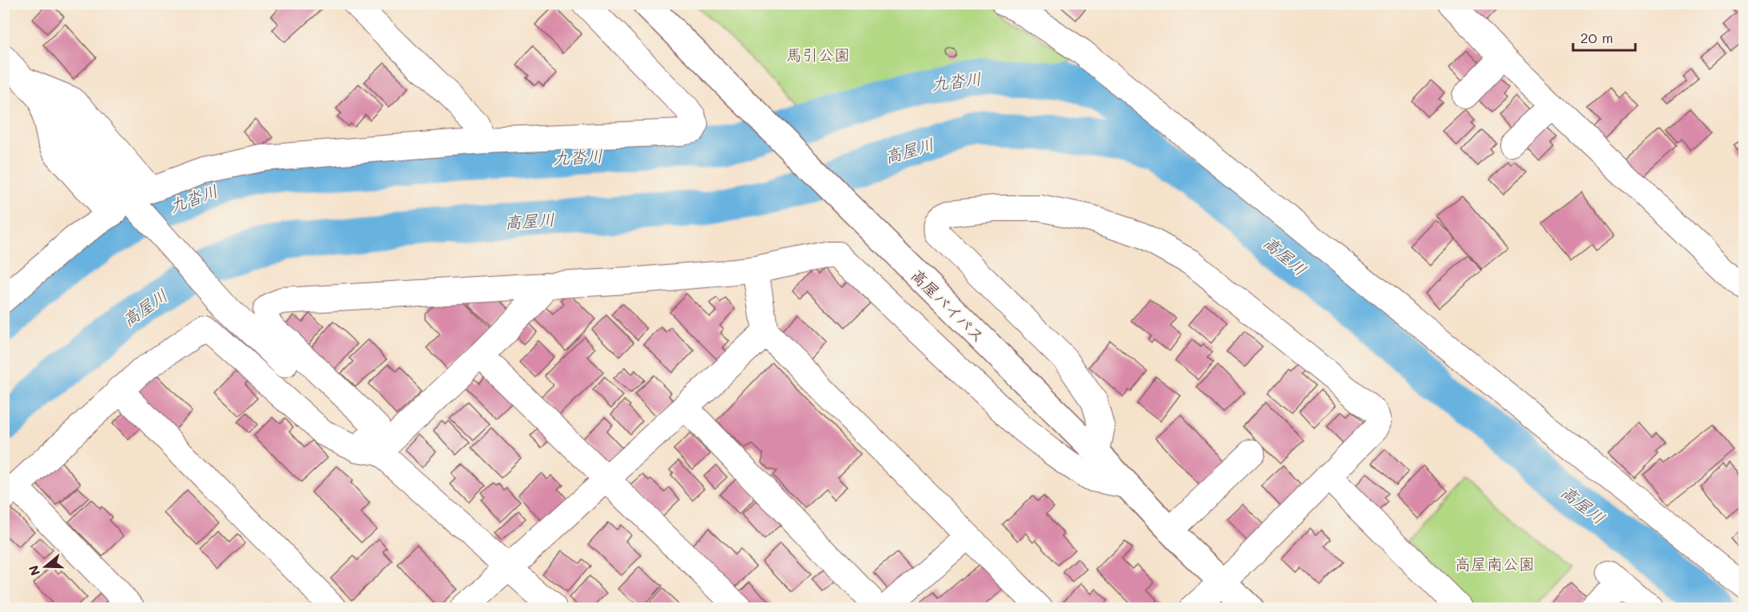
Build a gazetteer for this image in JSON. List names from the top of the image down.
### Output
{
  "streets": {
    "highway": ["高屋バイパス"]
  },
  "water": ["九沓川", "高屋川"],
  "parks": ["馬引公園", "高屋南公園"],
  "scale_bar": "20 m",
  "north": "left"
}
